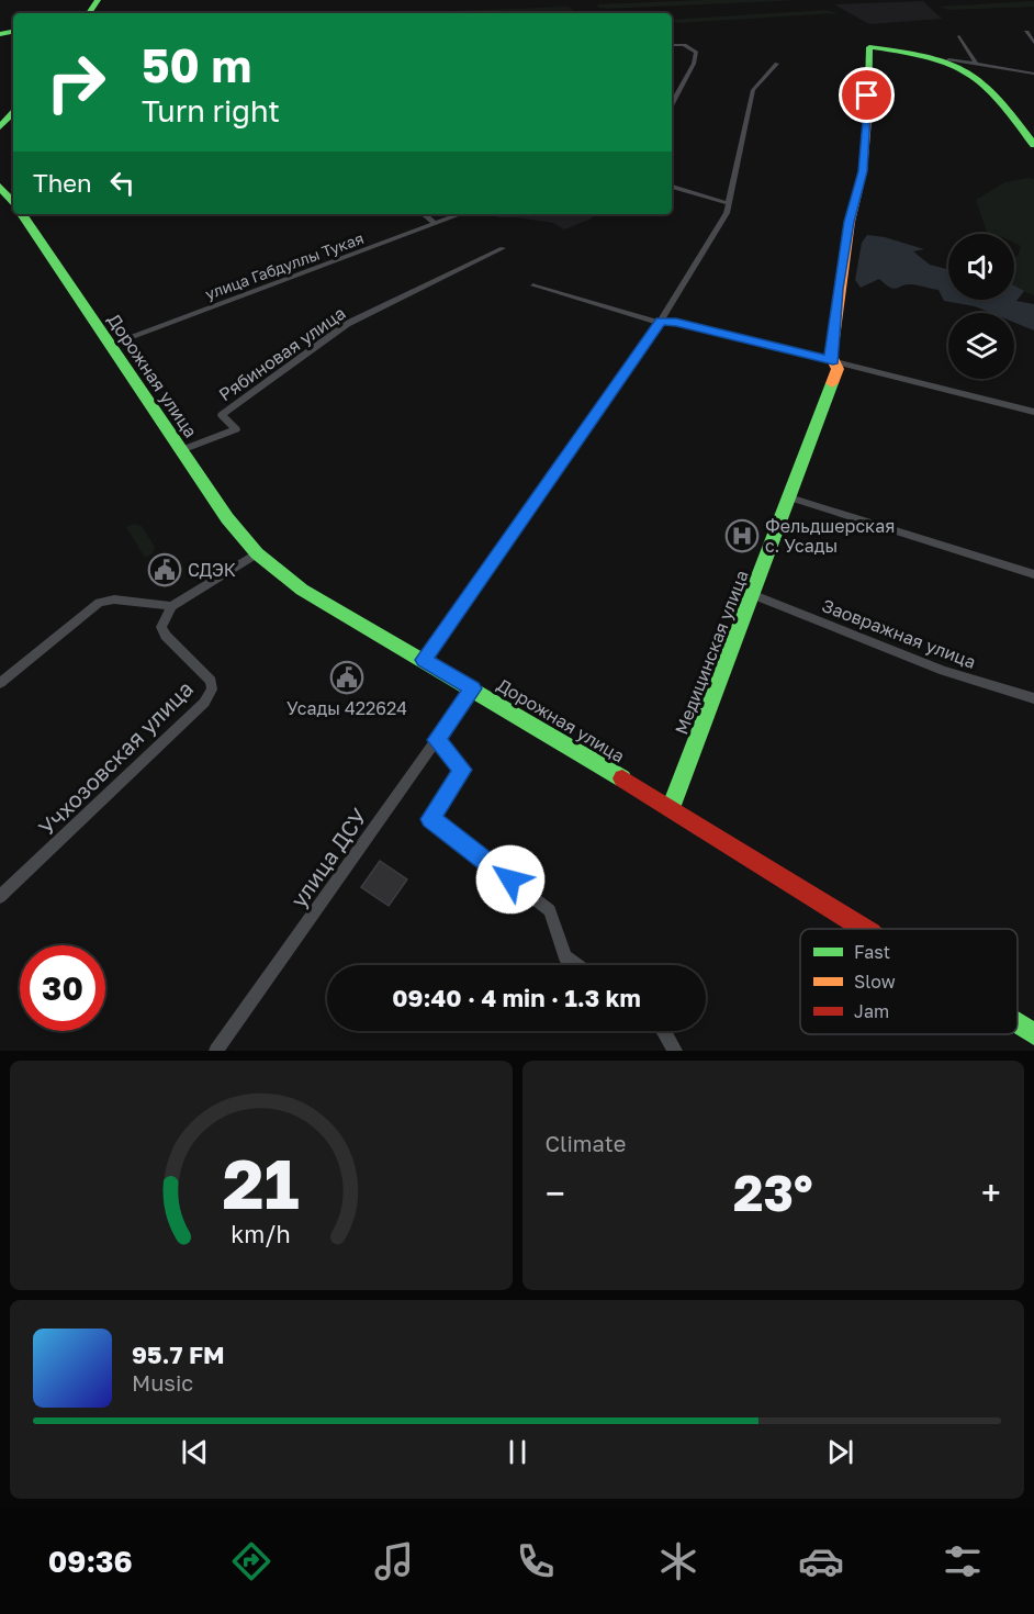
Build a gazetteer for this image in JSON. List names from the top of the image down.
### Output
{
  "streets": {
    "street": [
      "улица Габдуллы Тукая",
      "Рябиновая улица",
      "Дорожная улица",
      "Заовражная улица",
      "Медицинская улица",
      "Учхозовская улица",
      "улица ДСУ"
    ]
  },
  "crossings": [
    ["улица Габдуллы Тукая", "Дорожная улица"],
    ["Рябиновая улица", "Дорожная улица"],
    ["Дорожная улица", "Медицинская улица"],
    ["Дорожная улица", "улица ДСУ"],
    ["Заовражная улица", "Медицинская улица"]
  ],
  "places": {
    "hospital": ["Фельдшерская с. Усады"],
    "public building": ["СДЭК", "Усады 422624"]
  },
  "legend": ["Fast", "Slow", "Jam"],
  "page": {
    "turn": ["50 m", "Turn right"],
    "then": "Then",
    "limit": "30",
    "trip": "09:40 · 4 min · 1.3 km",
    "tile": "Climate",
    "heat": ["−", "23°", "+"],
    "song": ["95.7 FM", "Music"],
    "tabs": "09:36",
    "gauge": ["21", "km/h"]
  }
}
